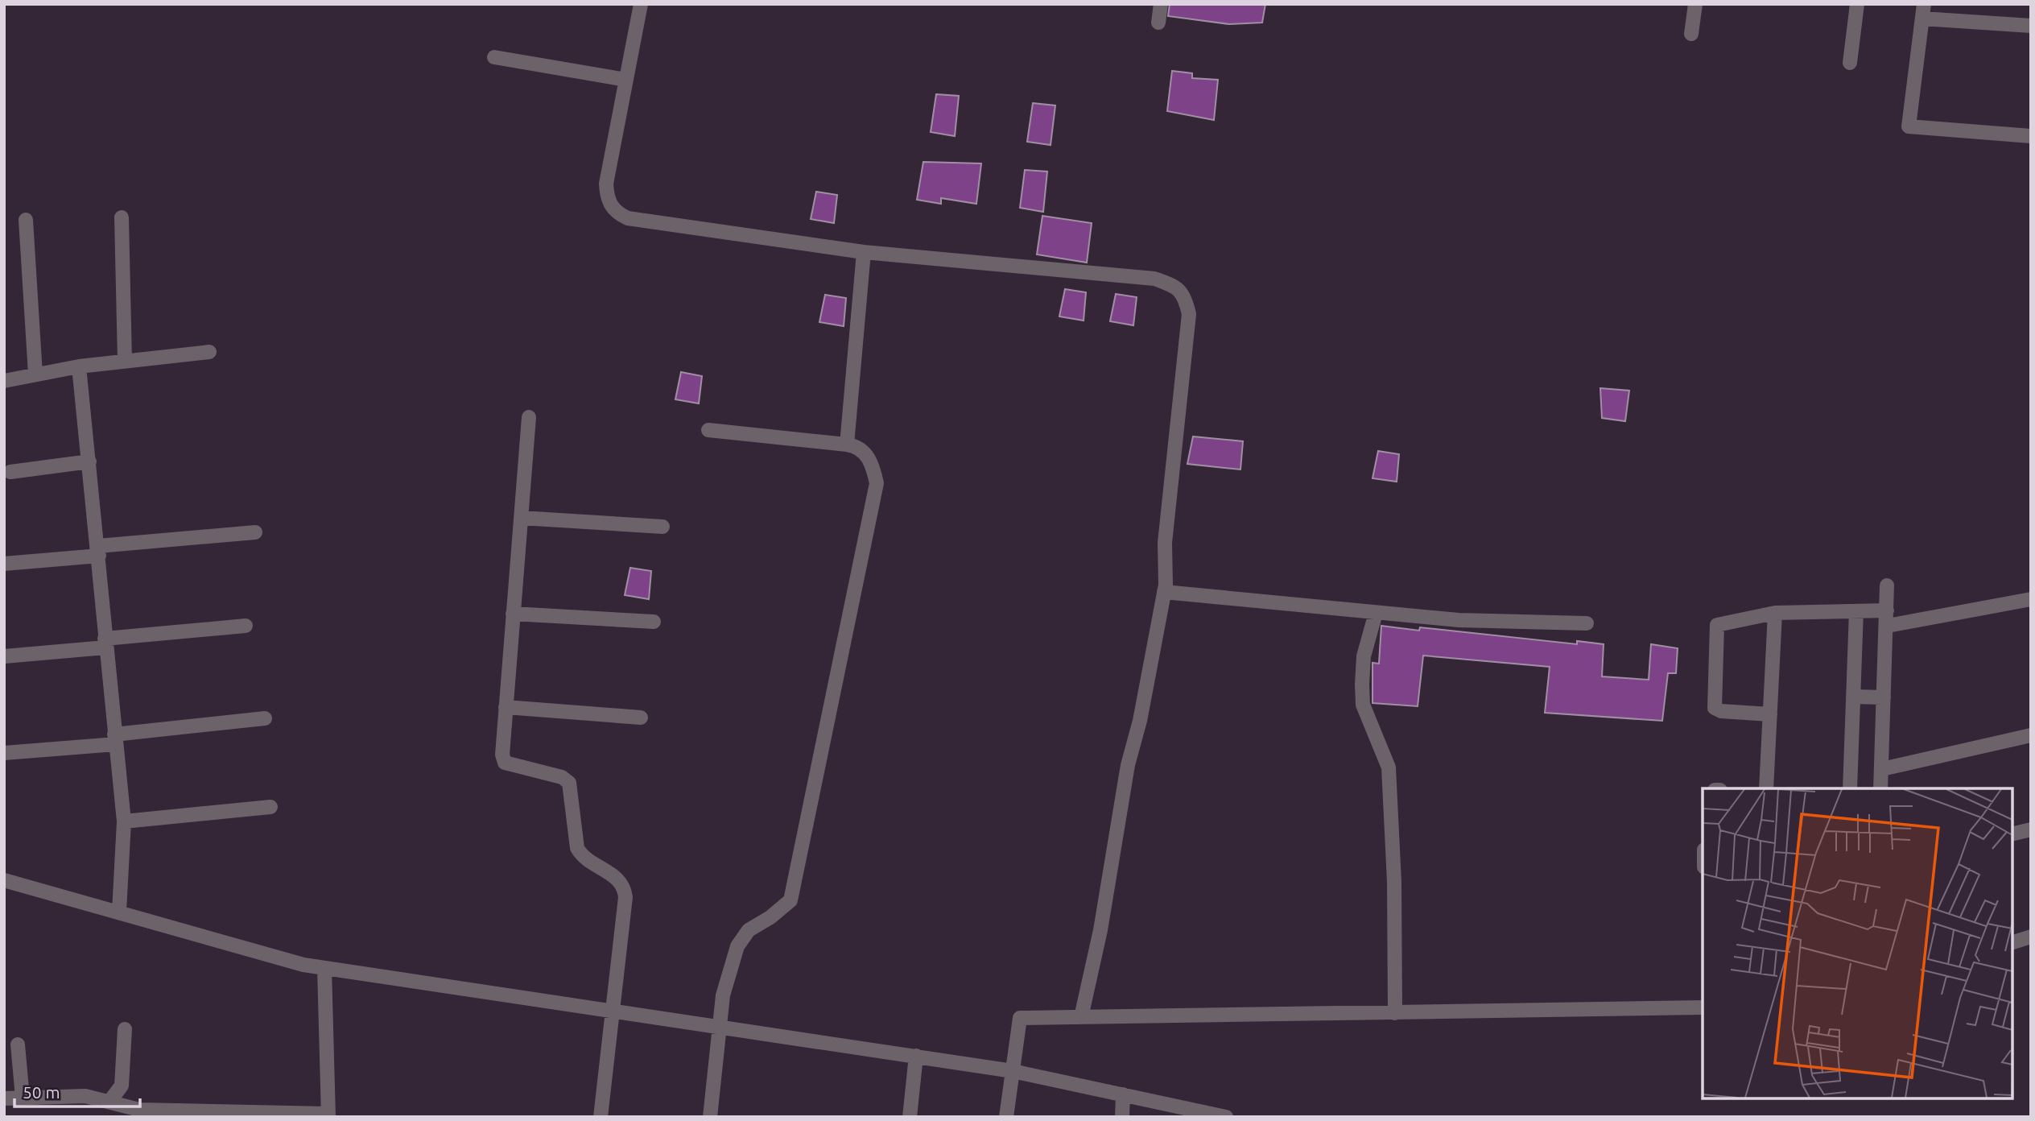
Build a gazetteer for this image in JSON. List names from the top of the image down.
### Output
{
  "scale_bar": "50 m"
}
